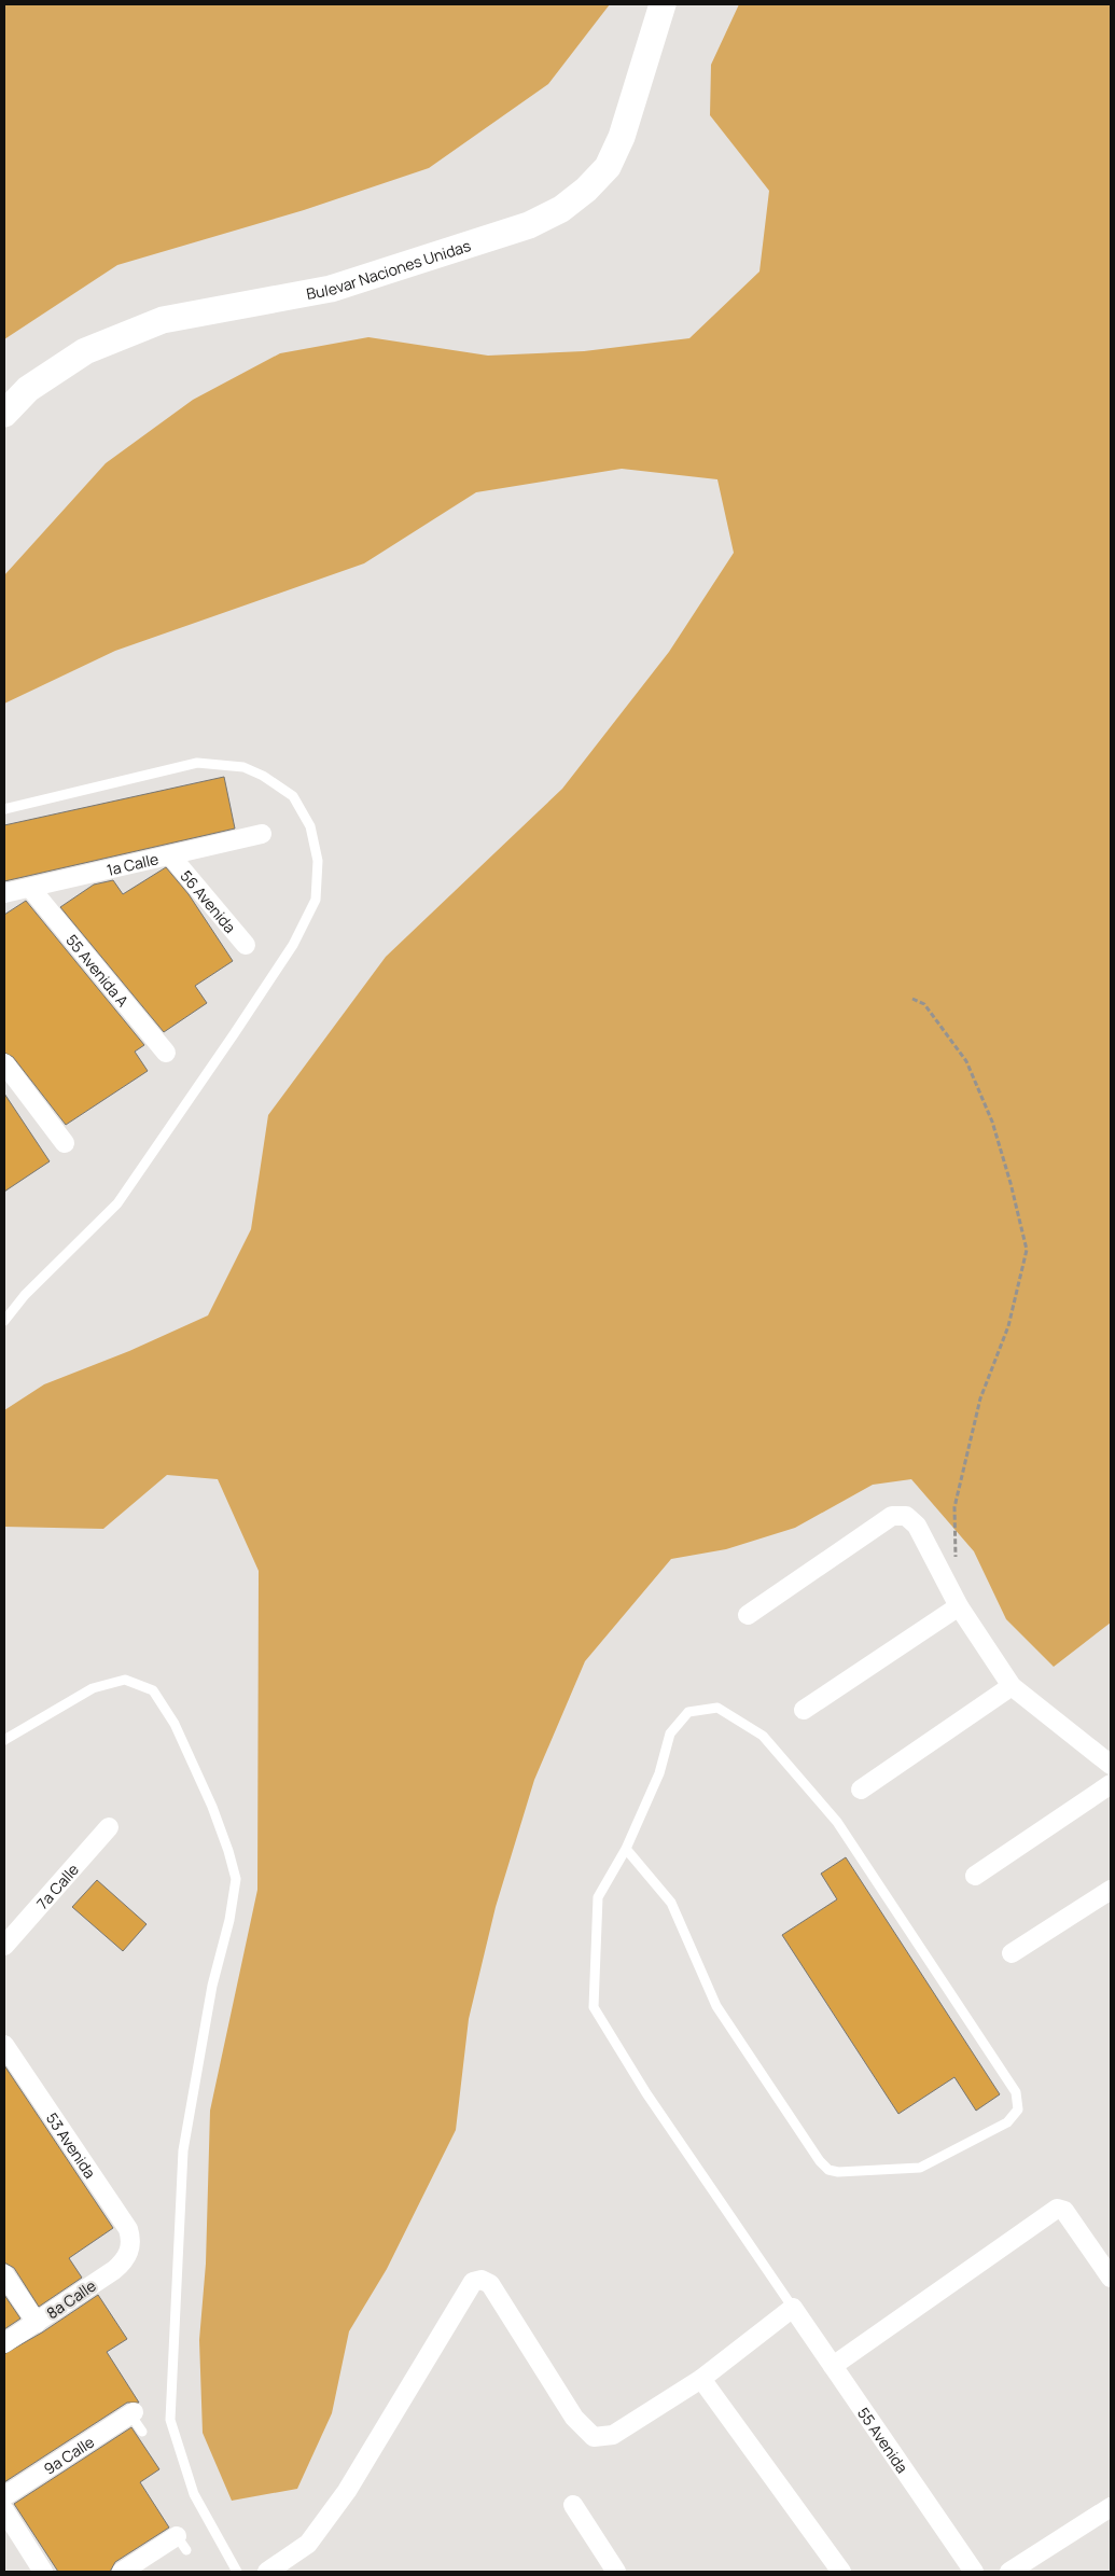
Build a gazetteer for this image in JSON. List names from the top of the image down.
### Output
{
  "streets": {
    "main road": ["Bulevar Naciones Unidas"],
    "street": [
      "1a Calle",
      "56 Avenida",
      "55 Avenida A",
      "7a Calle",
      "53 Avenida",
      "8a Calle",
      "55 Avenida",
      "9a Calle"
    ]
  },
  "crossings": [
    ["1a Calle", "56 Avenida"],
    ["1a Calle", "55 Avenida A"],
    ["53 Avenida", "8a Calle"]
  ]
}
